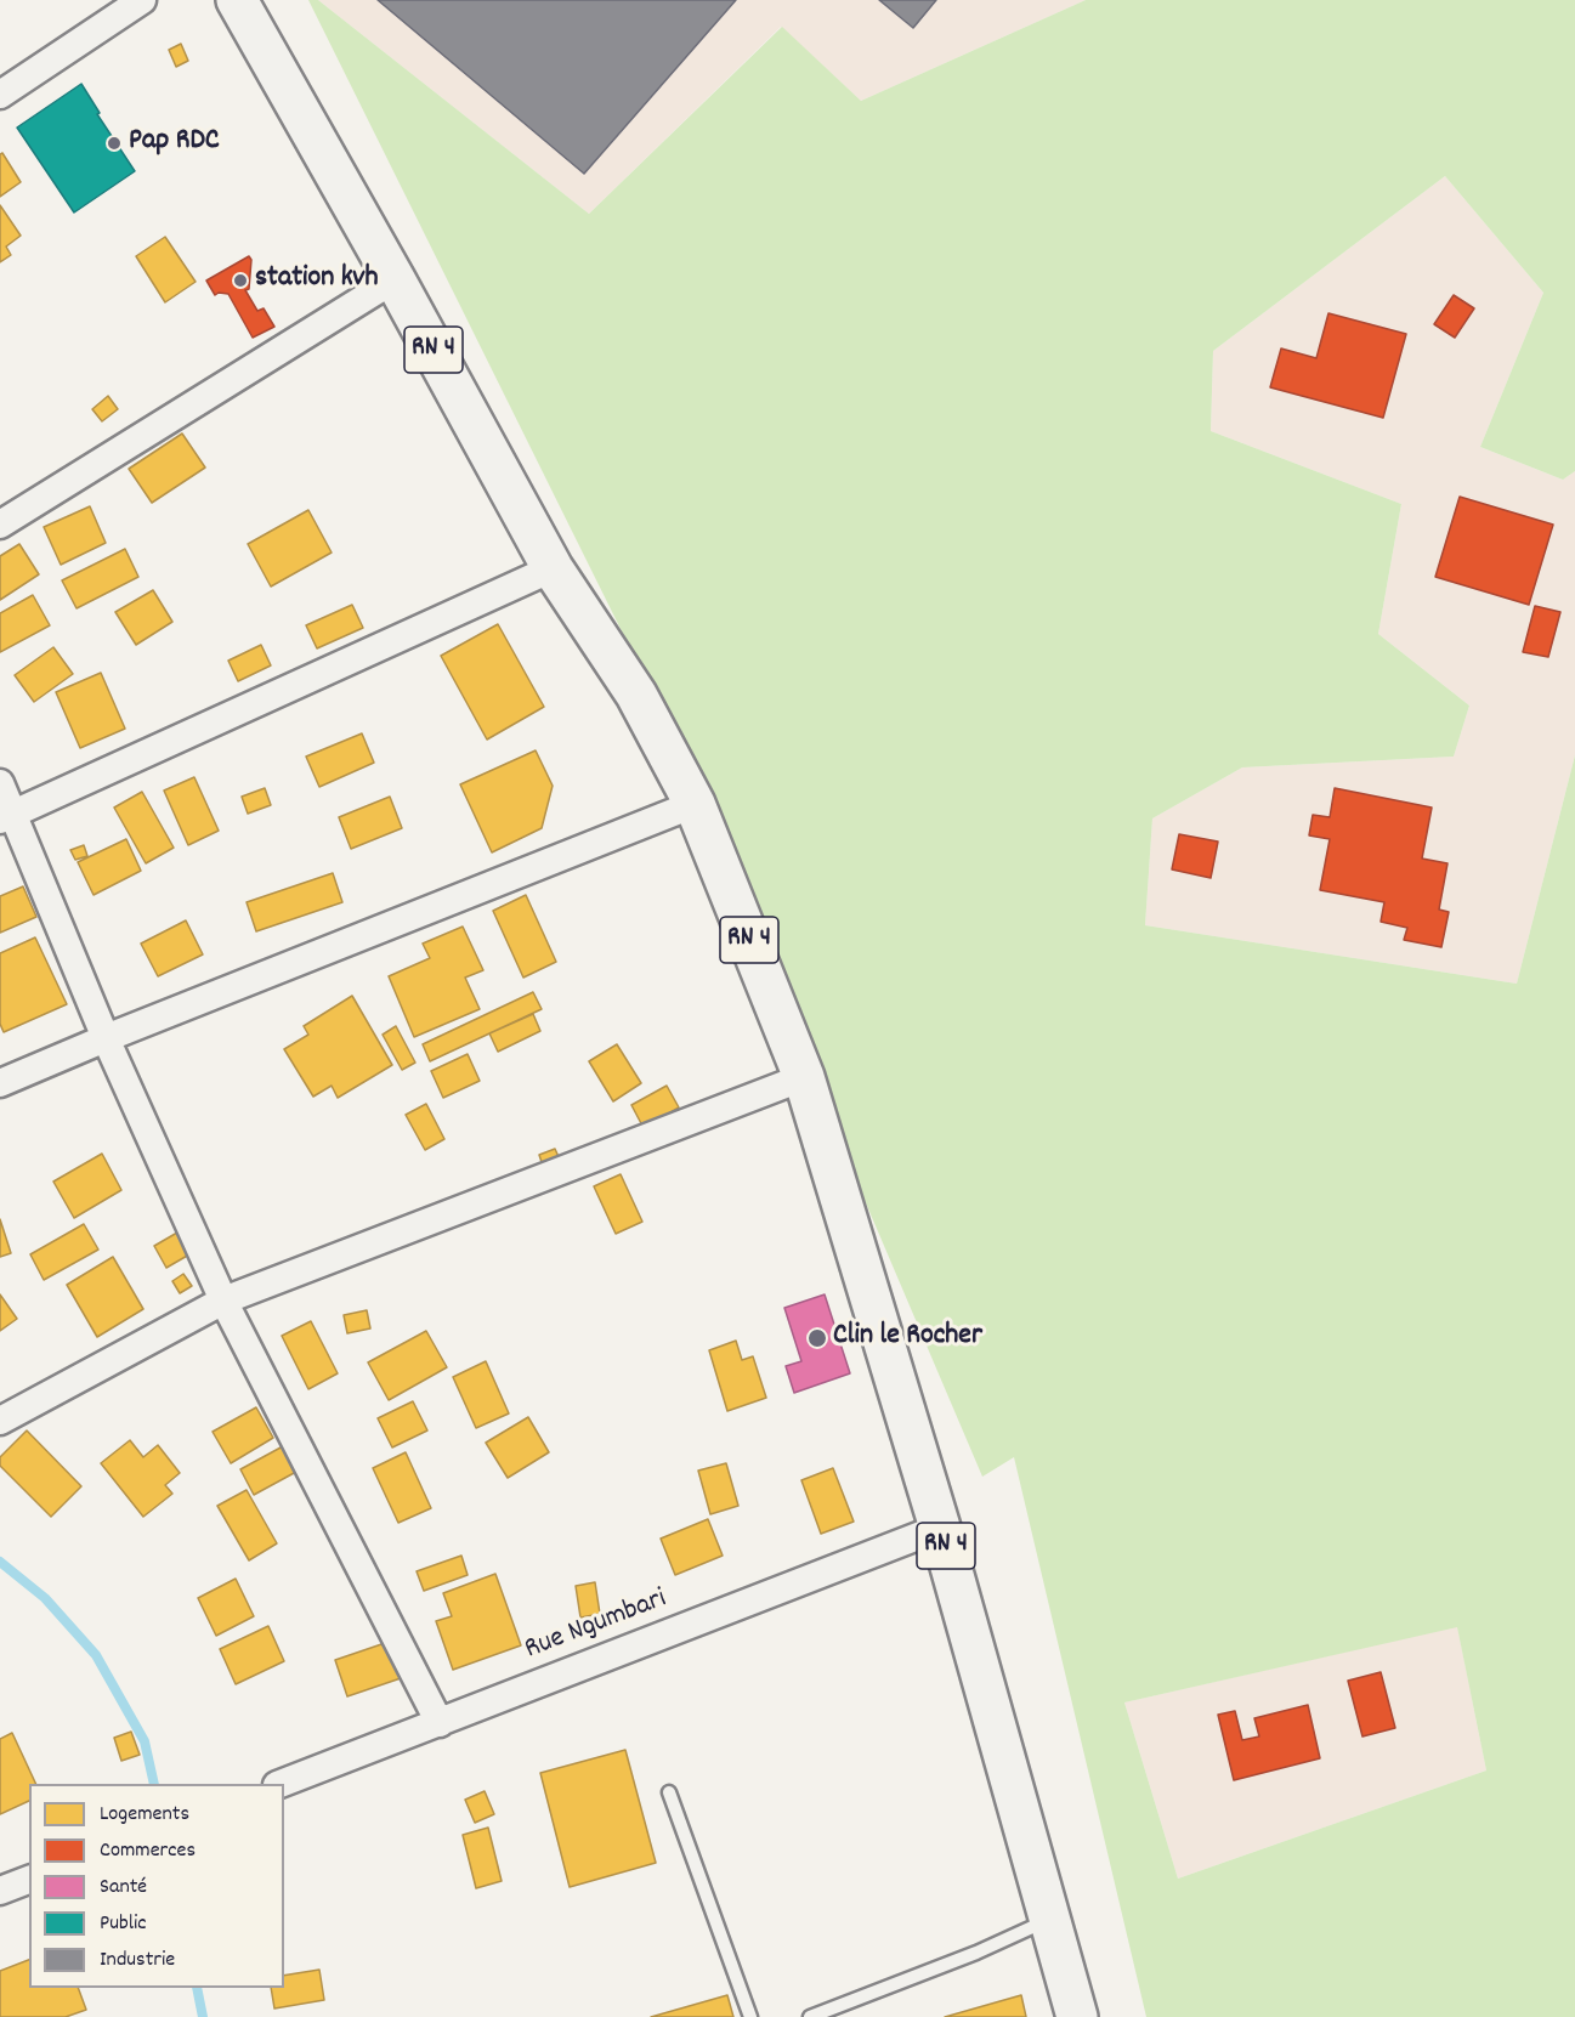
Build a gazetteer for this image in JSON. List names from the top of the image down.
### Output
{
  "streets": {
    "highway": ["RN 4"],
    "street": ["Rue Ngumbari"]
  },
  "crossings": [
    ["RN 4", "Rue Ngumbari"]
  ],
  "places": ["Pap RDC", "station kvh", "Clin le Rocher"],
  "legend": [
    "Logements",
    "Commerces",
    "Santé",
    "Public",
    "Industrie"
  ]
}
